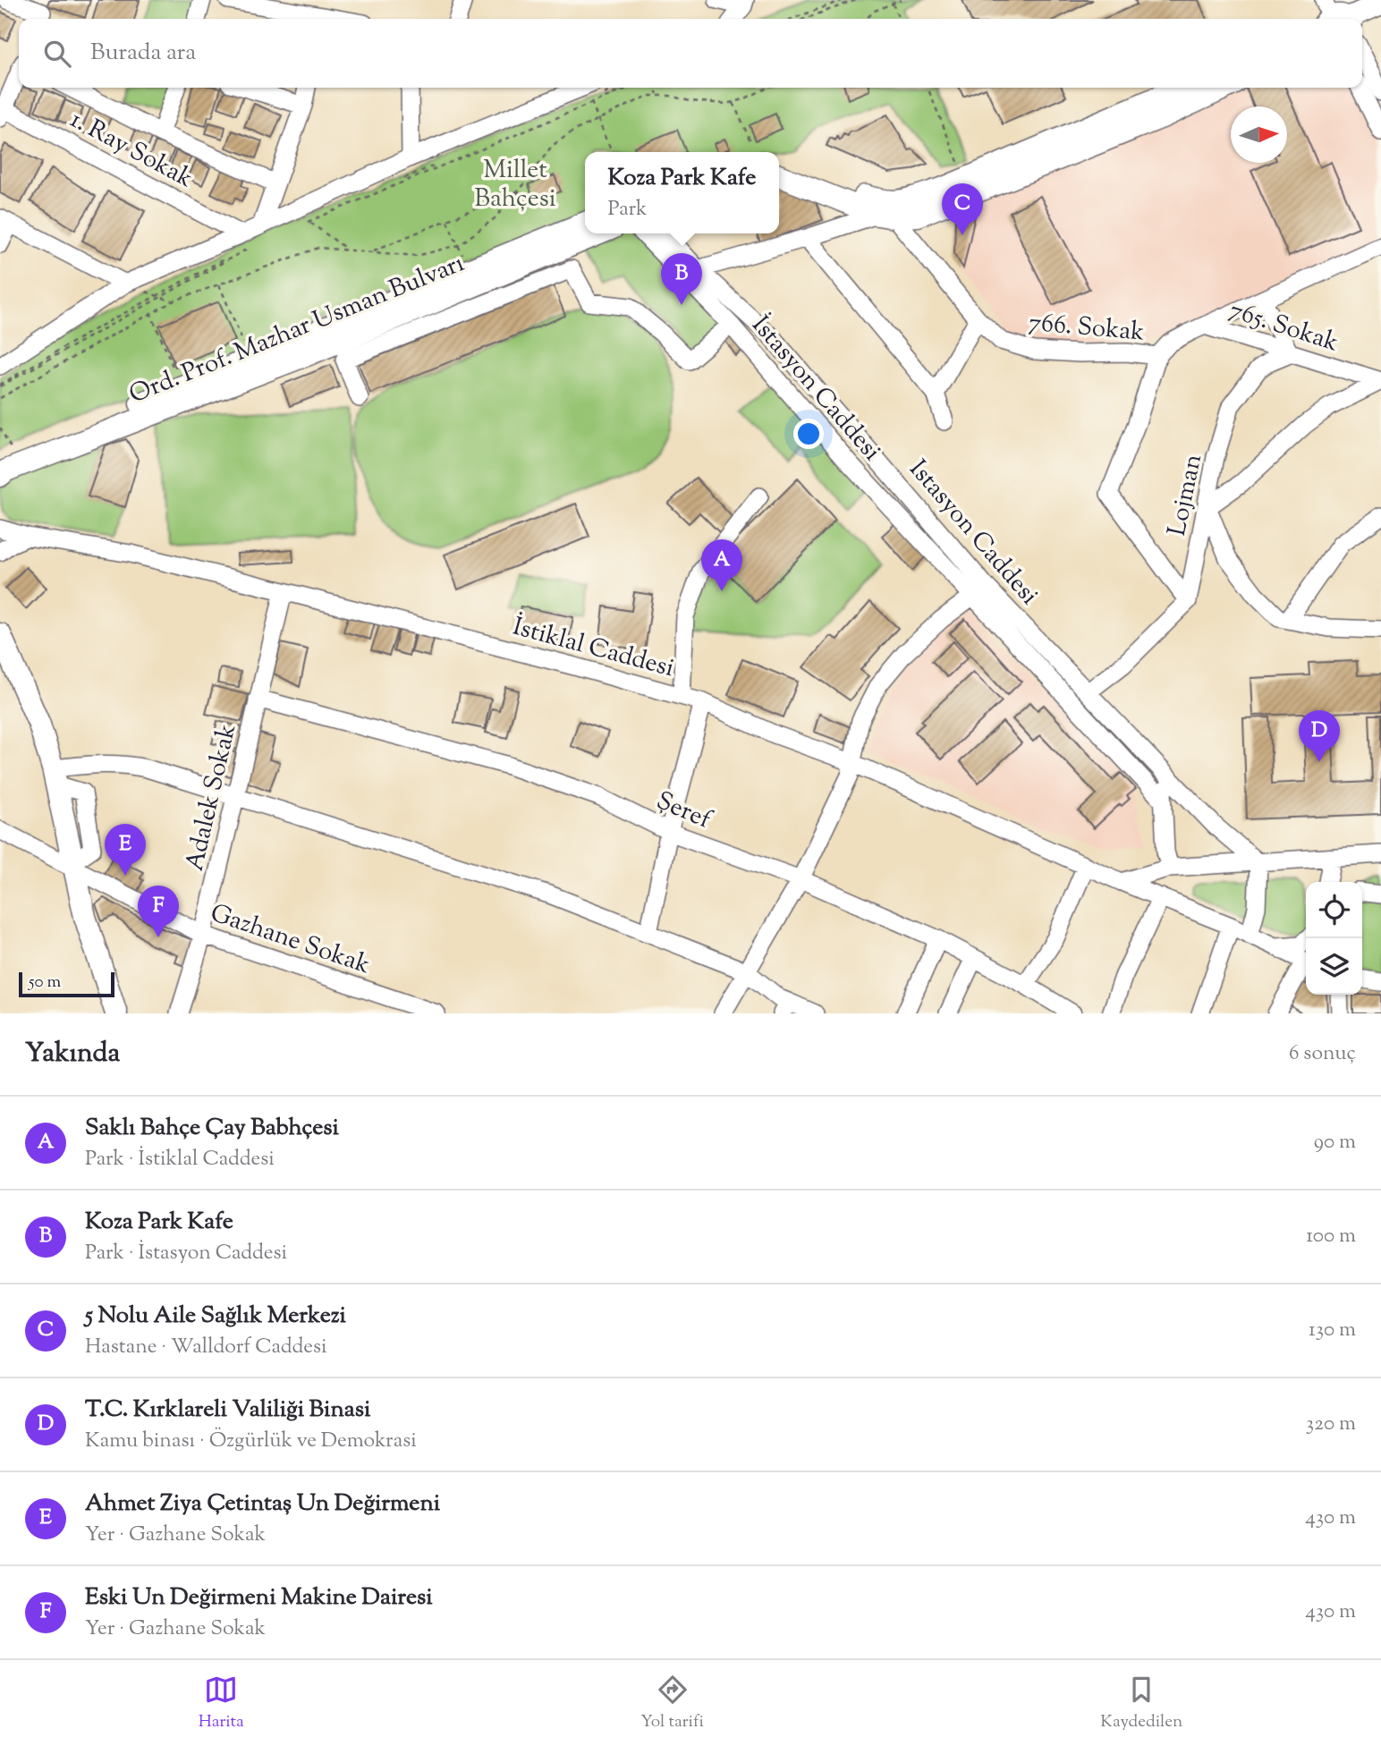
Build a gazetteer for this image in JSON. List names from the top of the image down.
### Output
{
  "streets": {
    "main road": ["Ord. Prof. Mazhar Usman Bulvarı"],
    "street": [
      "1. Ray Sokak",
      "765. Sokak",
      "766. Sokak",
      "İstasyon Caddesi",
      "Lojman",
      "Istasyon Caddesi",
      "İstiklal Caddesi",
      "Adalek Sokak",
      "Şeref",
      "Gazhane Sokak"
    ]
  },
  "crossings": [
    ["765. Sokak", "766. Sokak"],
    ["765. Sokak", "Lojman"],
    ["İstasyon Caddesi", "Istasyon Caddesi"],
    ["İstiklal Caddesi", "Adalek Sokak"],
    ["Adalek Sokak", "Şeref"],
    ["Adalek Sokak", "Gazhane Sokak"]
  ],
  "parks": ["Millet Bahçesi"],
  "scale_bar": "50 m",
  "north": "right",
  "page": {
    "search": "Burada ara",
    "popup": ["Koza Park Kafe", "Park"],
    "pins": [
      "C",
      "B",
      "A",
      "D",
      "E",
      "F"
    ],
    "scale": "50 m",
    "heading": ["Yakında", "6 sonuç"],
    "list": [
      {
        "mark": "A",
        "name": "Saklı Bahçe Çay Babhçesi",
        "note": "Park · İstiklal Caddesi",
        "value": "90 m"
      },
      {
        "mark": "B",
        "name": "Koza Park Kafe",
        "note": "Park · İstasyon Caddesi",
        "value": "100 m"
      },
      {
        "mark": "C",
        "name": "5 Nolu Aile Sağlık Merkezi",
        "note": "Hastane · Walldorf Caddesi",
        "value": "130 m"
      },
      {
        "mark": "D",
        "name": "T.C. Kırklareli Valiliği Binasi",
        "note": "Kamu binası · Özgürlük ve Demokrasi",
        "value": "320 m"
      },
      {
        "mark": "E",
        "name": "Ahmet Ziya Çetintaş Un Değirmeni",
        "note": "Yer · Gazhane Sokak",
        "value": "430 m"
      },
      {
        "mark": "F",
        "name": "Eski Un Değirmeni Makine Dairesi",
        "note": "Yer · Gazhane Sokak",
        "value": "430 m"
      }
    ],
    "nav": ["Harita", "Yol tarifi", "Kaydedilen"]
  }
}
